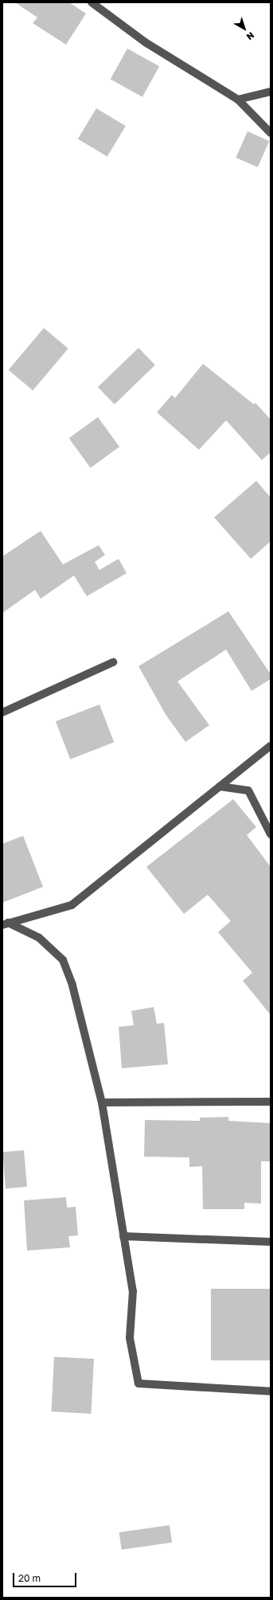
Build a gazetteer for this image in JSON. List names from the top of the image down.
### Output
{
  "scale_bar": "20 m",
  "north": "bottom right"
}
